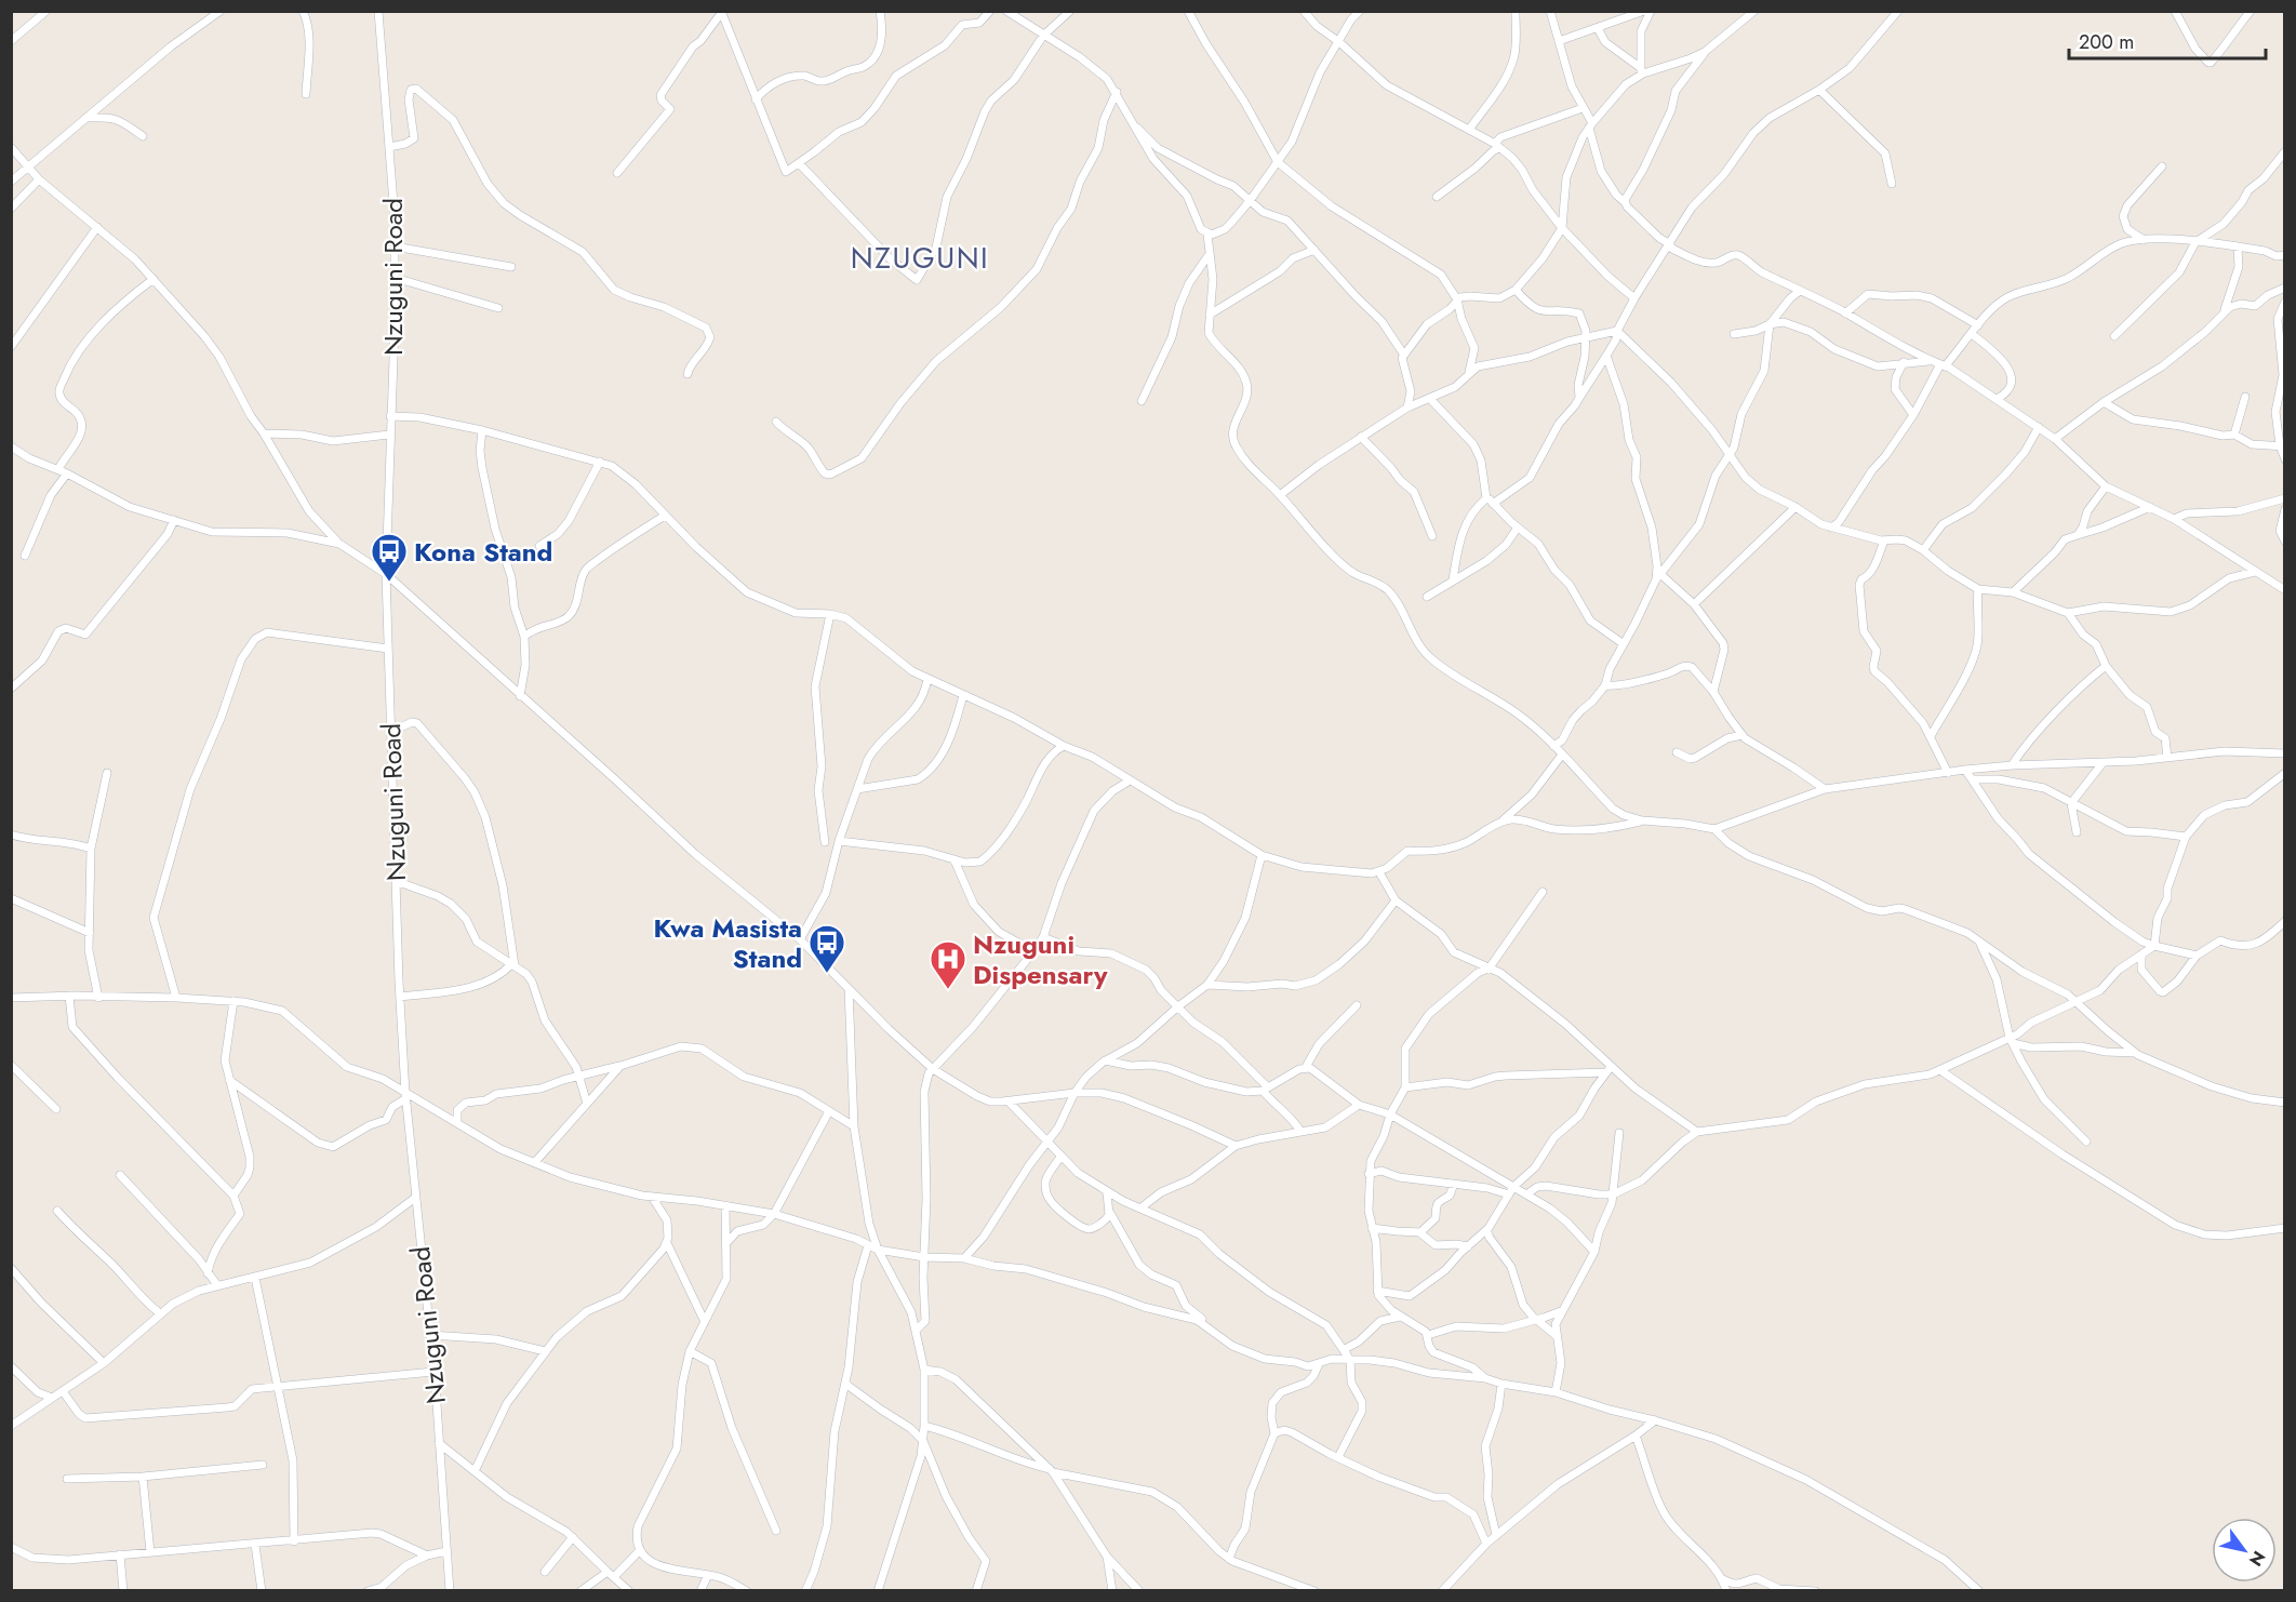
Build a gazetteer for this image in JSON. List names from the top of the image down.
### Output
{
  "streets": {
    "street": ["Nzuguni Road"]
  },
  "districts": ["NZUGUNI"],
  "places": {
    "bus stop": ["Kona Stand", "Kwa Masista Stand"],
    "hospital": ["Nzuguni Dispensary"]
  },
  "scale_bar": "200 m",
  "north": "bottom right"
}
